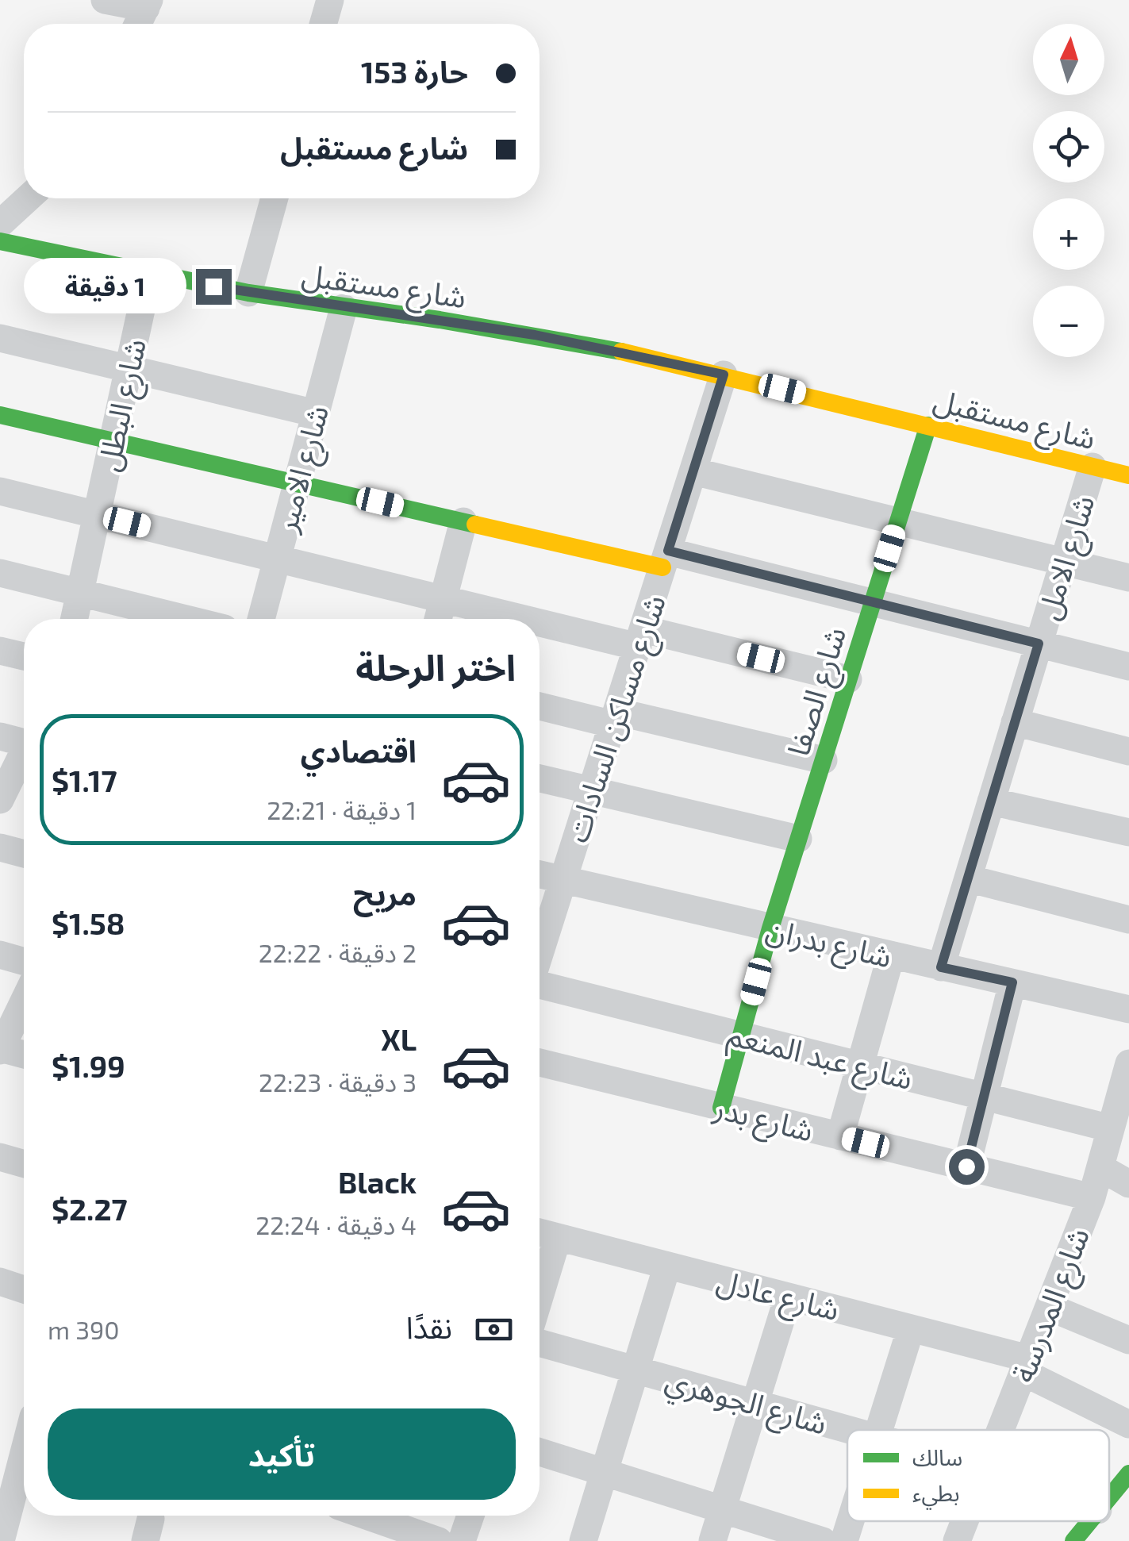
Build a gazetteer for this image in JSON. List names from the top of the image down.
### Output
{
  "streets": {
    "street": [
      "شارع مستقبل",
      "شارع البطل",
      "شارع الامير",
      "شارع الامل",
      "شارع الصفا",
      "شارع مساكن السادات",
      "شارع بدران",
      "شارع عبد المنعم",
      "شارع بدر",
      "شارع عادل",
      "شارع المدرسة",
      "شارع الجوهري"
    ]
  },
  "crossings": [
    ["شارع مستقبل", "شارع البطل"],
    ["شارع مستقبل", "شارع الامير"],
    ["شارع مستقبل", "شارع الامل"],
    ["شارع مستقبل", "شارع الصفا"],
    ["شارع مستقبل", "شارع مساكن السادات"],
    ["شارع الامل", "شارع بدران"],
    ["شارع الصفا", "شارع بدران"],
    ["شارع الصفا", "شارع عبد المنعم"],
    ["شارع الصفا", "شارع بدر"],
    ["شارع مساكن السادات", "شارع بدران"],
    ["شارع عبد المنعم", "شارع المدرسة"],
    ["شارع بدر", "شارع المدرسة"],
    ["شارع عادل", "شارع المدرسة"]
  ],
  "legend": ["سالك", "بطيء"],
  "north": "top",
  "page": {
    "map_buttons": ["+", "−"],
    "banner": ["حارة 153", "شارع مستقبل"],
    "bubble": "1 دقيقة",
    "heading": "اختر الرحلة",
    "list": [
      {
        "name": "اقتصادي",
        "note": "1 دقيقة · 22:21",
        "value": "$1.17"
      },
      {
        "name": "مريح",
        "note": "2 دقيقة · 22:22",
        "value": "$1.58"
      },
      {
        "name": "XL",
        "note": "3 دقيقة · 22:23",
        "value": "$1.99"
      },
      {
        "name": "Black",
        "note": "4 دقيقة · 22:24",
        "value": "$2.27"
      }
    ],
    "pay": ["نقدًا", "390 m"],
    "buttons": "تأكيد"
  }
}
